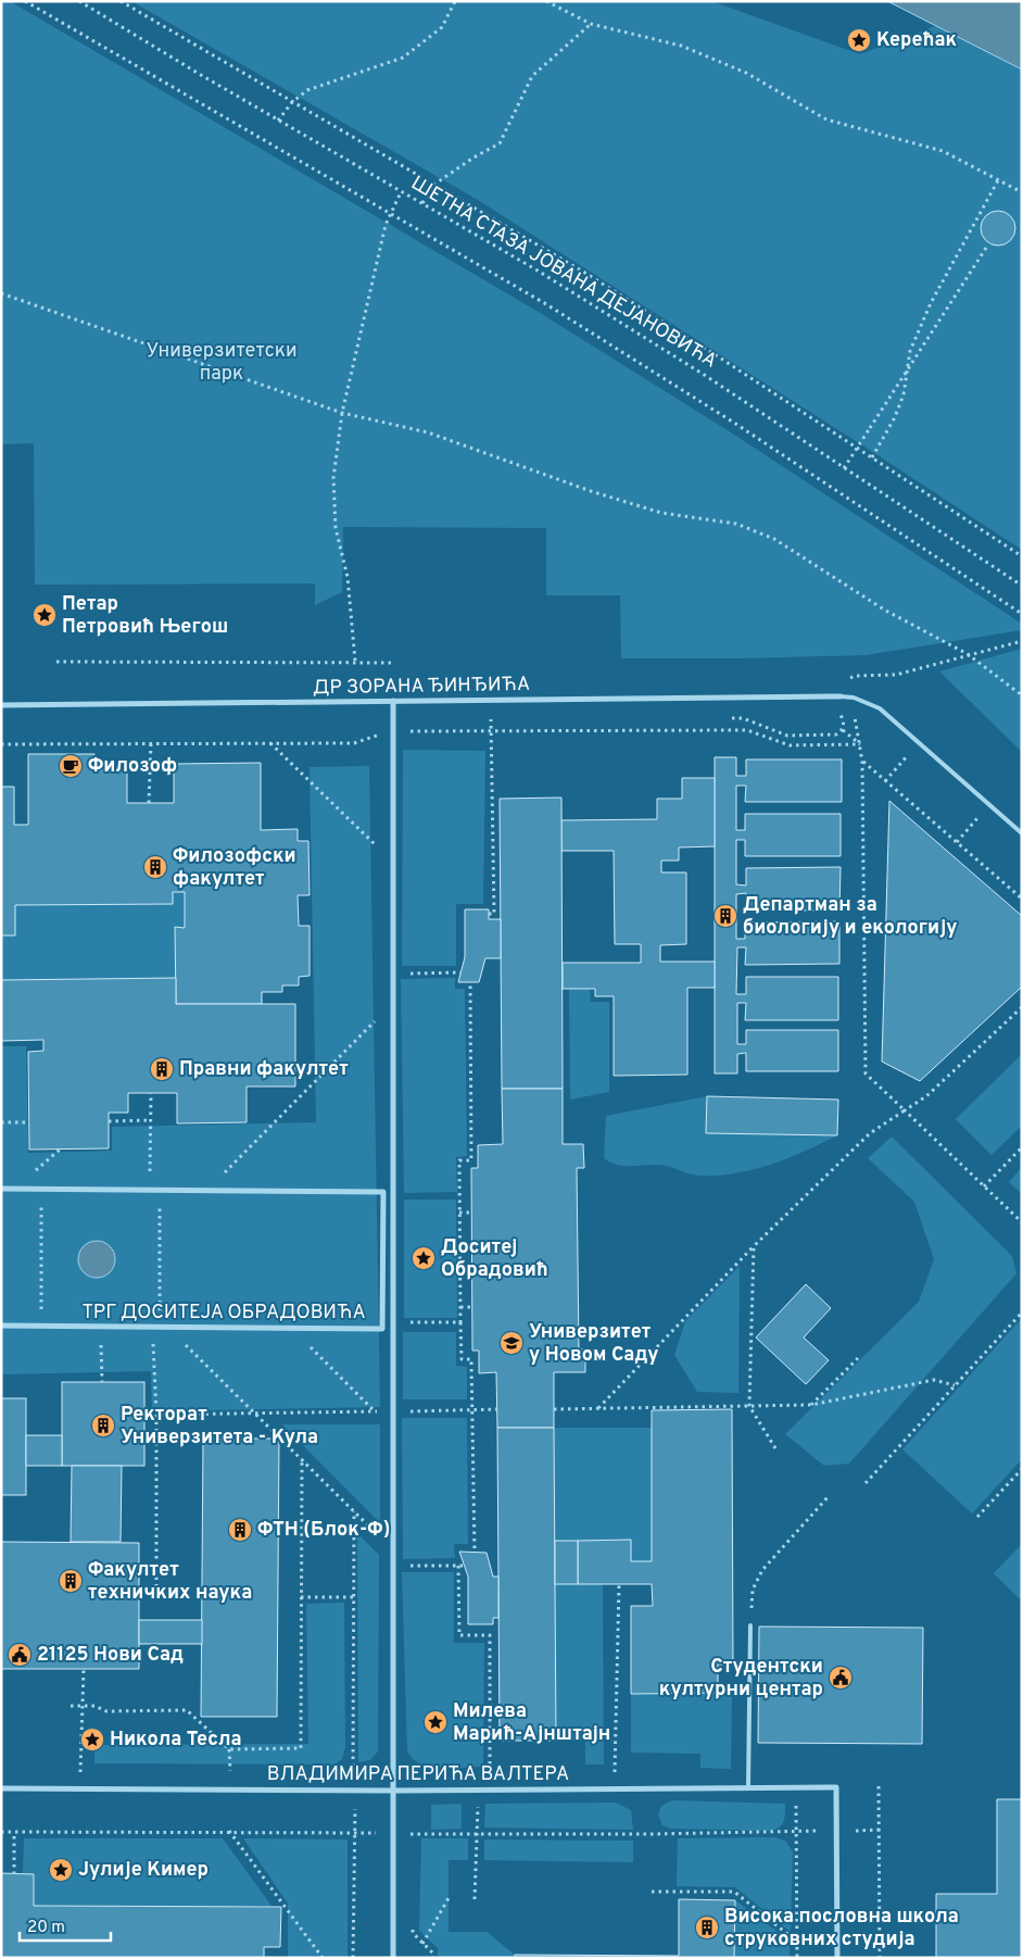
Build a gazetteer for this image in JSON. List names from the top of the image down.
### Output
{
  "streets": {
    "street": ["ДР ЗОРАНА ЂИНЂИЋА", "ТРГ ДОСИТЕЈА ОБРАДОВИЋА", "ВЛАДИМИРА ПЕРИЋА ВАЛТЕРА"],
    "path": ["ШЕТНА СТАЗА ЈОВАНА ДЕЈАНОВИЋА"]
  },
  "parks": ["Универзитетски парк"],
  "places": {
    "place": [
      "Керећак",
      "Петар Петровић Његош",
      "Доситеј Обрадовић",
      "Милева Марић-Ајнштајн",
      "Никола Тесла",
      "Јулије Кимер"
    ],
    "cafe": ["Филозоф"],
    "building": [
      "Филозофски факултет",
      "Департман за биологију и екологију",
      "Правни факултет",
      "Ректорат Универзитета - Кула",
      "ФТН (Блок-Ф)",
      "Факултет техничких наука",
      "Висока пословна школа струковних студија"
    ],
    "school or university": ["Универзитет у Новом Саду"],
    "public building": ["21125 Нови Сад", "Студентски културни центар"]
  },
  "scale_bar": "20 m"
}
